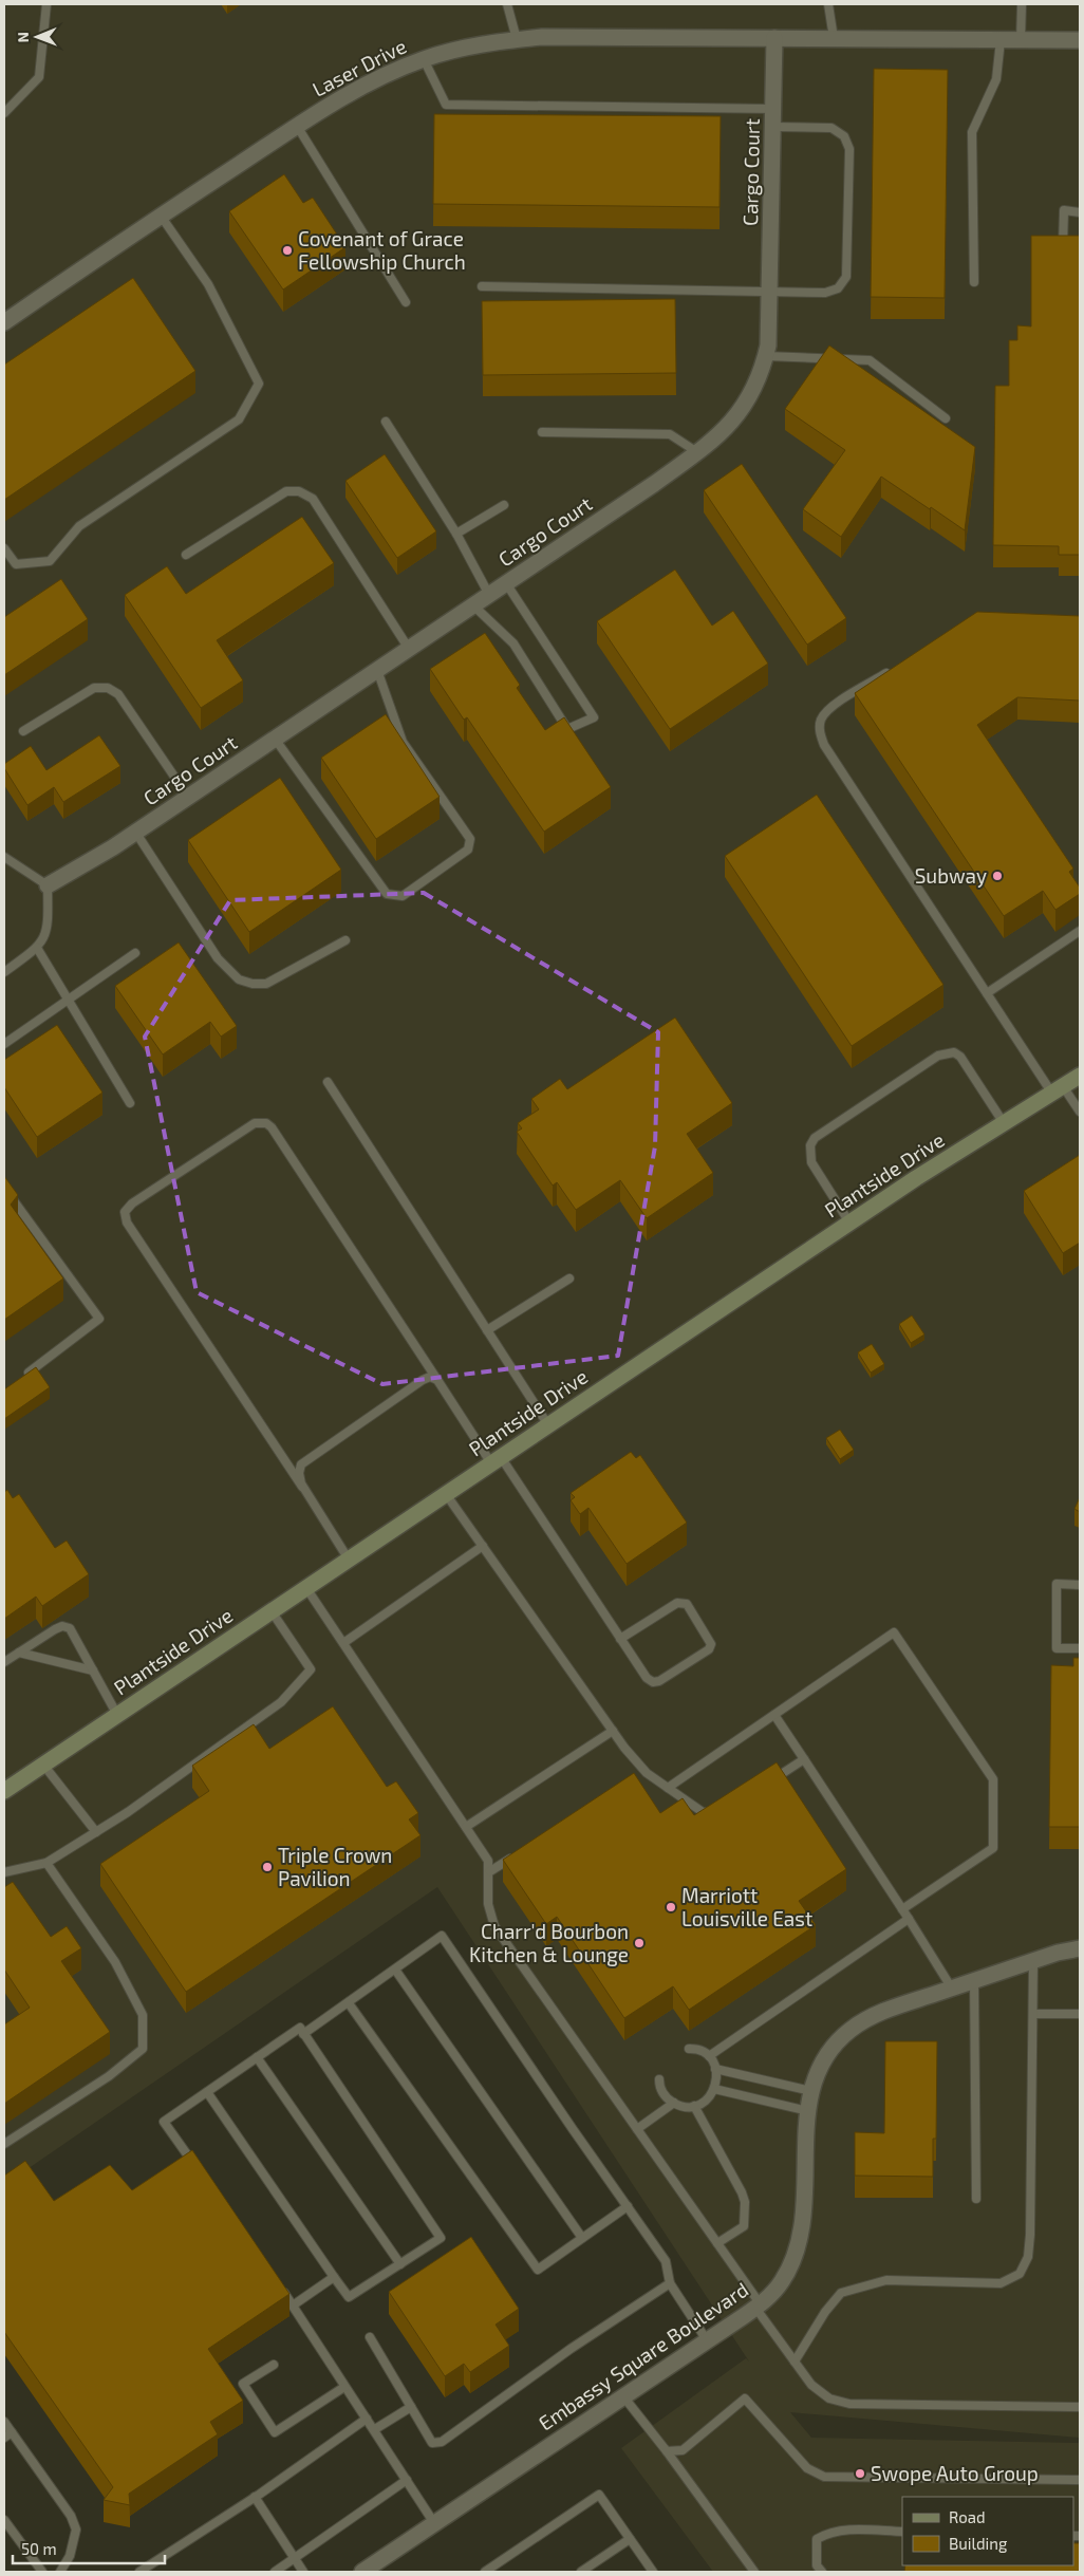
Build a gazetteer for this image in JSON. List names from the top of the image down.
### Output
{
  "streets": {
    "street": [
      "Laser Drive",
      "Cargo Court",
      "Plantside Drive",
      "Embassy Square Boulevard"
    ]
  },
  "crossings": [
    ["Laser Drive", "Cargo Court"]
  ],
  "places": [
    "Covenant of Grace Fellowship Church",
    "Subway",
    "Triple Crown Pavilion",
    "Marriott Louisville East",
    "Charr'd Bourbon Kitchen & Lounge",
    "Swope Auto Group"
  ],
  "legend": ["Road", "Building"],
  "scale_bar": "50 m",
  "north": "left"
}
